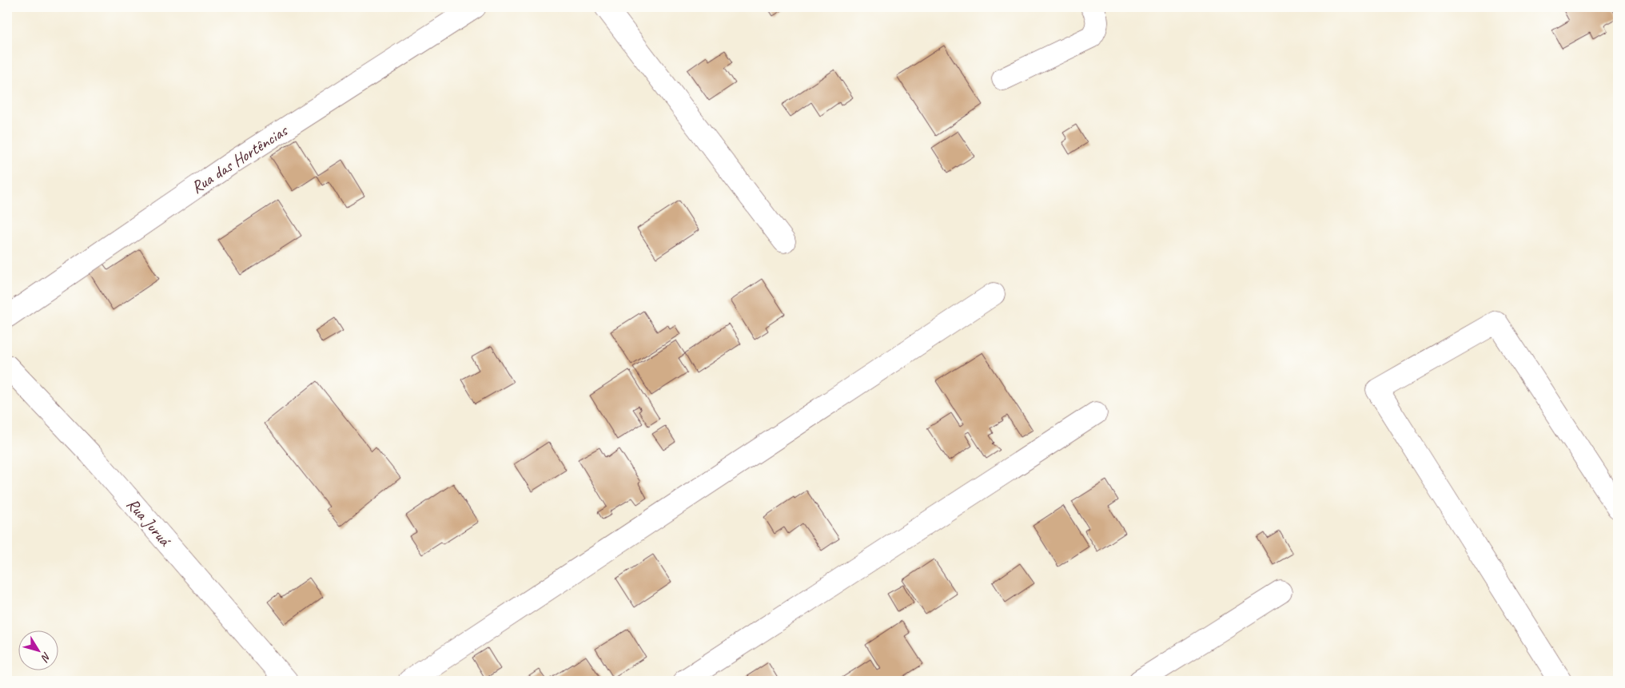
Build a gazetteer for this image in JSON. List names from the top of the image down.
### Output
{
  "streets": {
    "street": ["Rua das Hortências", "Rua Juruá"]
  },
  "north": "bottom right"
}
